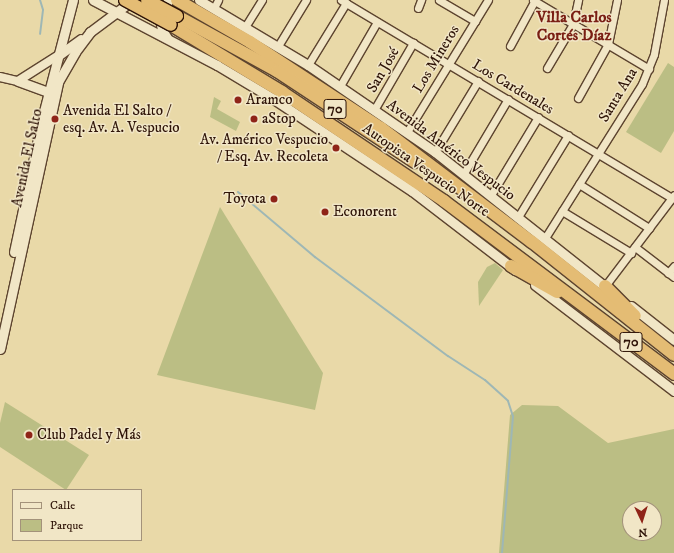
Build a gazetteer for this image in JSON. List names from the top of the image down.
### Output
{
  "streets": {
    "highway": ["70", "Autopista Vespucio Norte"],
    "main road": ["Avenida Américo Vespucio", "Avenida El Salto"],
    "street": [
      "Los Mineros",
      "San José",
      "Los Cardenales",
      "Santa Ana"
    ]
  },
  "crossings": [
    ["Los Mineros", "Los Cardenales"],
    ["Los Mineros", "Avenida Américo Vespucio"],
    ["San José", "Los Cardenales"],
    ["San José", "Avenida Américo Vespucio"],
    ["Los Cardenales", "Santa Ana"],
    ["Santa Ana", "Avenida Américo Vespucio"],
    ["70", "Autopista Vespucio Norte"]
  ],
  "districts": ["Villa Carlos Cortés Díaz"],
  "places": [
    "Aramco",
    "Avenida El Salto / esq. Av. A. Vespucio",
    "aStop",
    "Av. Américo Vespucio / Esq. Av. Recoleta",
    "Toyota",
    "Econorent",
    "Club Padel y Más"
  ],
  "legend": ["Calle", "Parque"],
  "north": "bottom"
}
